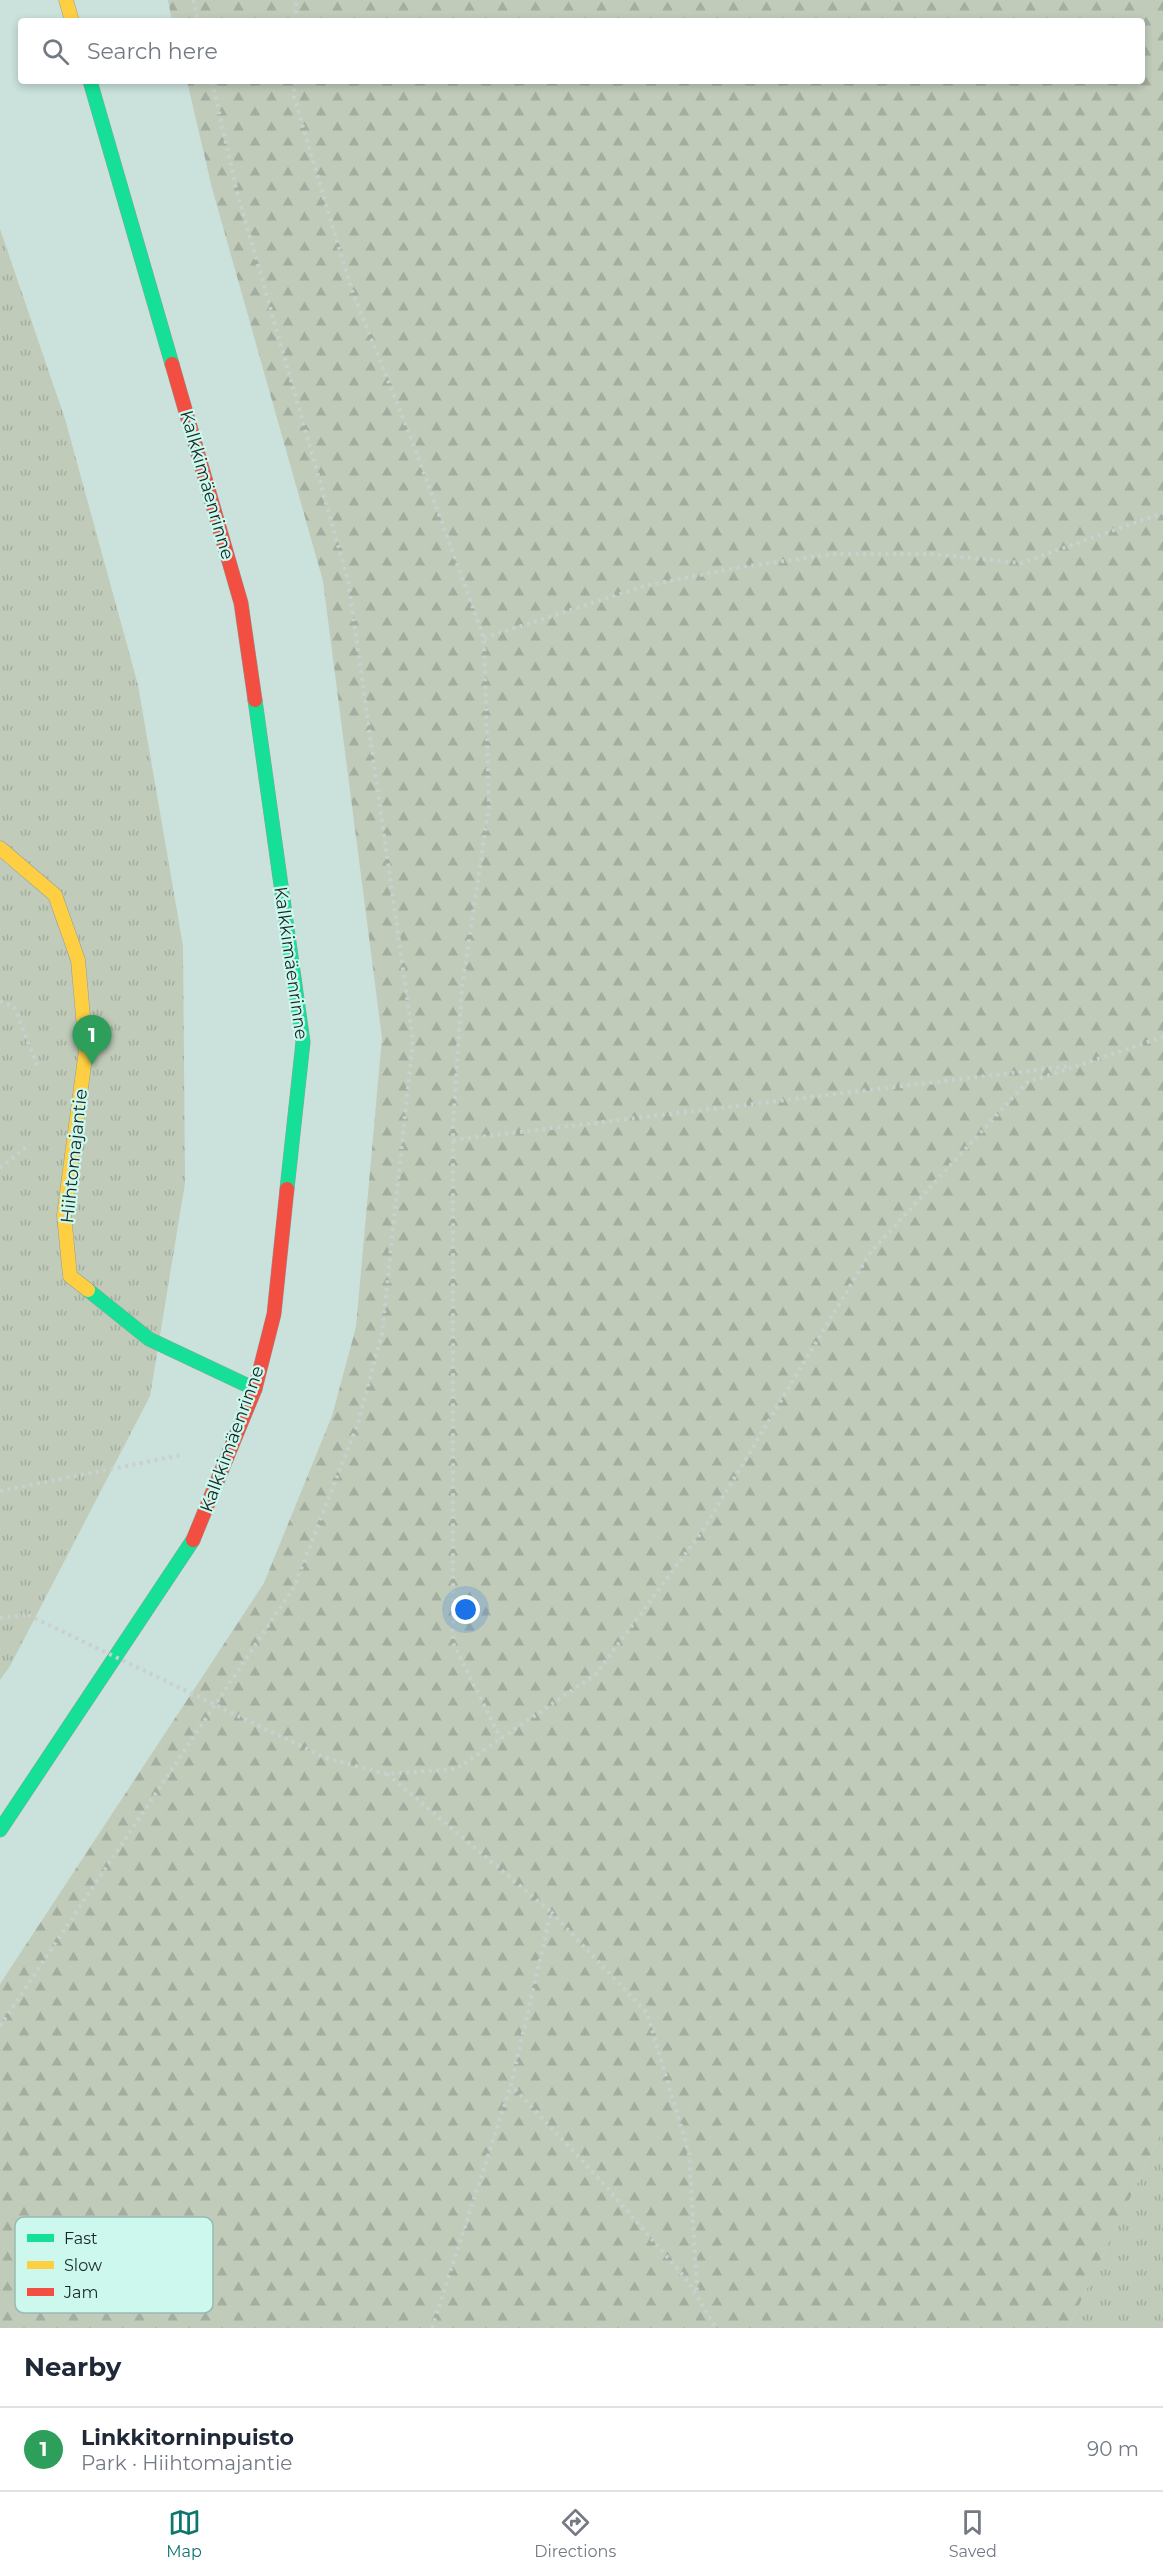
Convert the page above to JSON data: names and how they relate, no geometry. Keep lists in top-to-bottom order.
{
  "streets": {
    "street": ["Kalkkimäenrinne", "Hiihtomajantie"]
  },
  "crossings": [
    ["Kalkkimäenrinne", "Hiihtomajantie"]
  ],
  "legend": ["Fast", "Slow", "Jam"],
  "page": {
    "search": "Search here",
    "pins": "1",
    "heading": "Nearby",
    "list": [
      {
        "mark": "1",
        "name": "Linkkitorninpuisto",
        "note": "Park · Hiihtomajantie",
        "value": "90 m"
      }
    ],
    "nav": ["Map", "Directions", "Saved"]
  }
}
